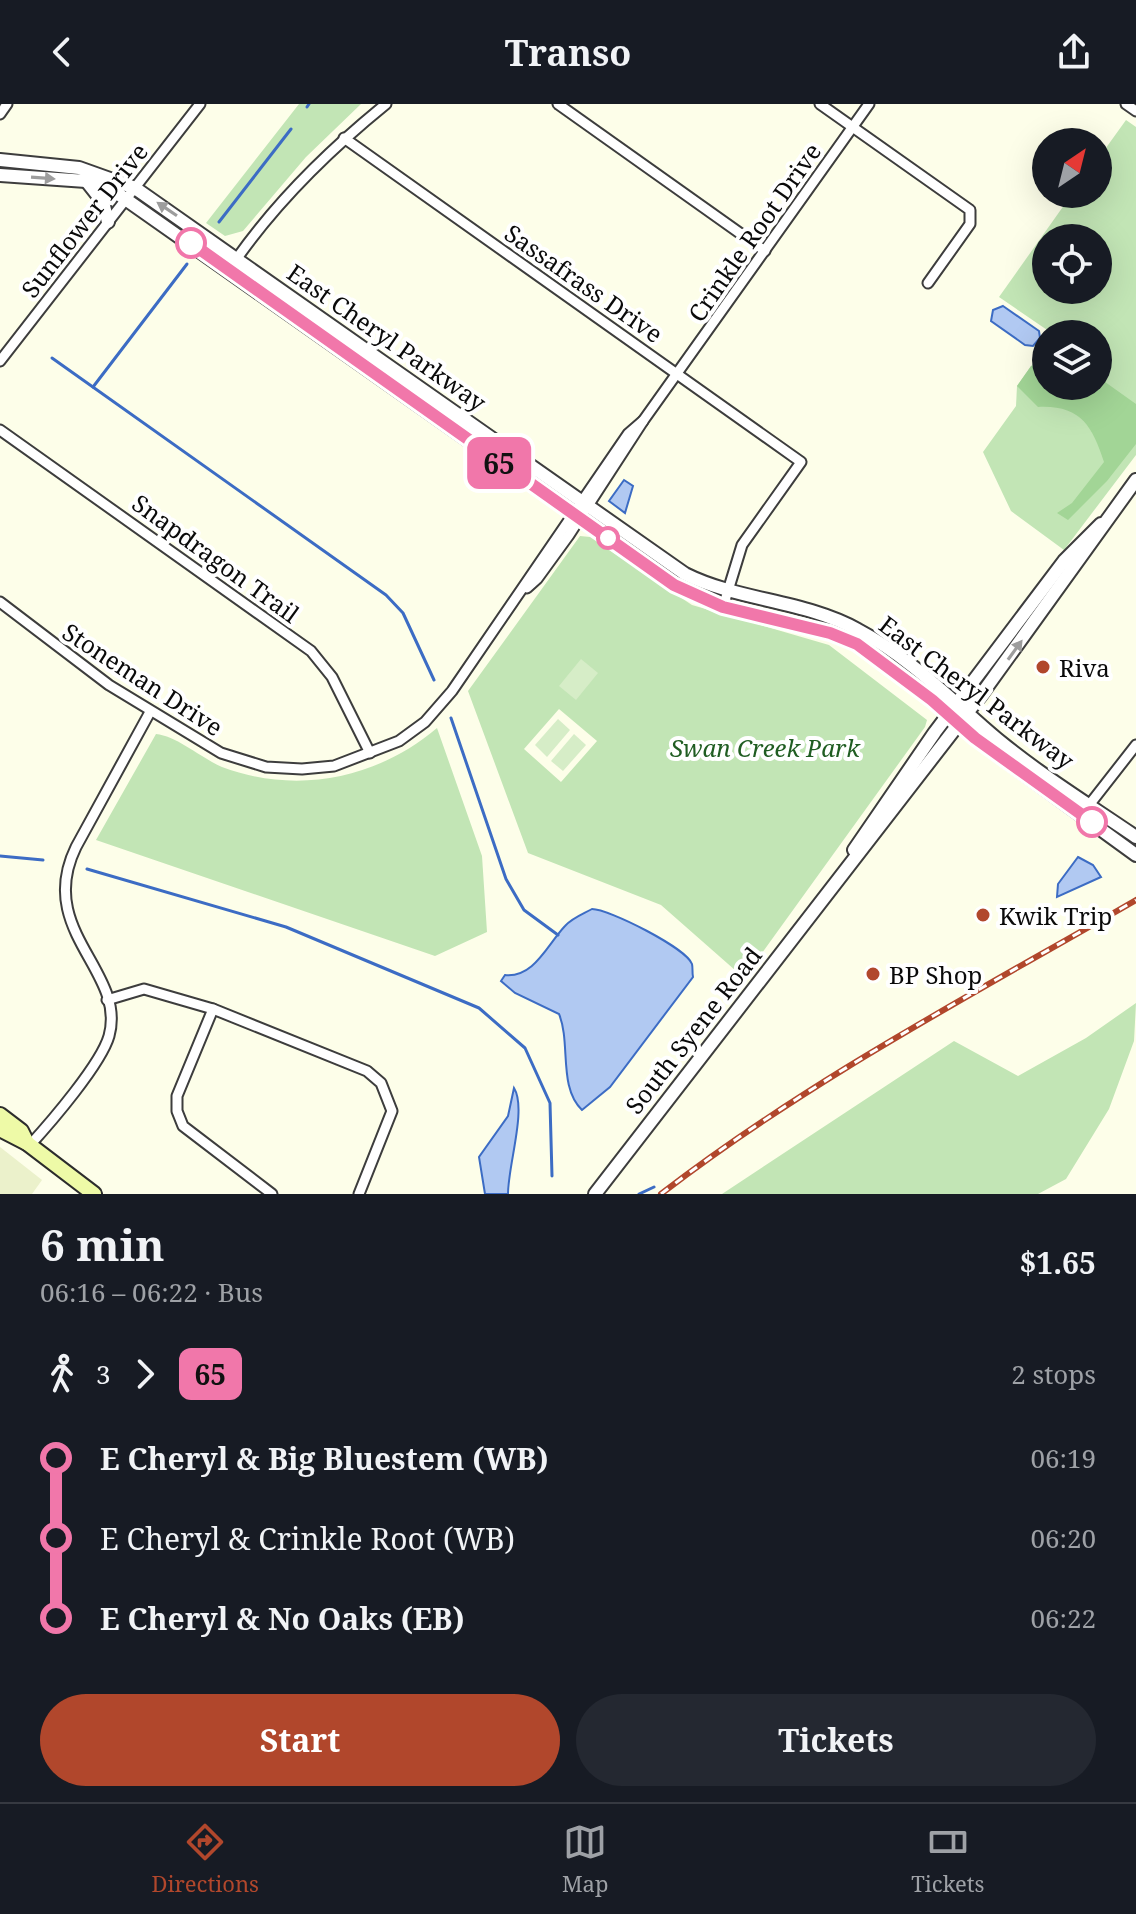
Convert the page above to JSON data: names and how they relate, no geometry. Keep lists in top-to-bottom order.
{
  "streets": {
    "street": [
      "Sunflower Drive",
      "Crinkle Root Drive",
      "Sassafrass Drive",
      "East Cheryl Parkway",
      "Snapdragon Trail",
      "Stoneman Drive",
      "South Syene Road"
    ]
  },
  "crossings": [
    ["Sunflower Drive", "East Cheryl Parkway"],
    ["Crinkle Root Drive", "Sassafrass Drive"],
    ["Crinkle Root Drive", "East Cheryl Parkway"],
    ["Crinkle Root Drive", "Snapdragon Trail"],
    ["Crinkle Root Drive", "Stoneman Drive"],
    ["Sassafrass Drive", "East Cheryl Parkway"],
    ["East Cheryl Parkway", "South Syene Road"],
    ["Snapdragon Trail", "Stoneman Drive"]
  ],
  "parks": ["Swan Creek Park"],
  "places": ["Riva", "Kwik Trip", "BP Shop"],
  "lines": ["bus line 65"],
  "north": "top right",
  "page": {
    "header": "Transo",
    "on_map": "65",
    "heading": ["6 min", "06:16 – 06:22 · Bus", "$1.65"],
    "legs": ["3", "65", "2 stops"],
    "list": [
      {
        "name": "E Cheryl & Big Bluestem (WB)",
        "value": "06:19"
      },
      {
        "name": "E Cheryl & Crinkle Root (WB)",
        "value": "06:20"
      },
      {
        "name": "E Cheryl & No Oaks (EB)",
        "value": "06:22"
      }
    ],
    "buttons": ["Start", "Tickets"],
    "tabs": ["Directions", "Map", "Tickets"]
  }
}
